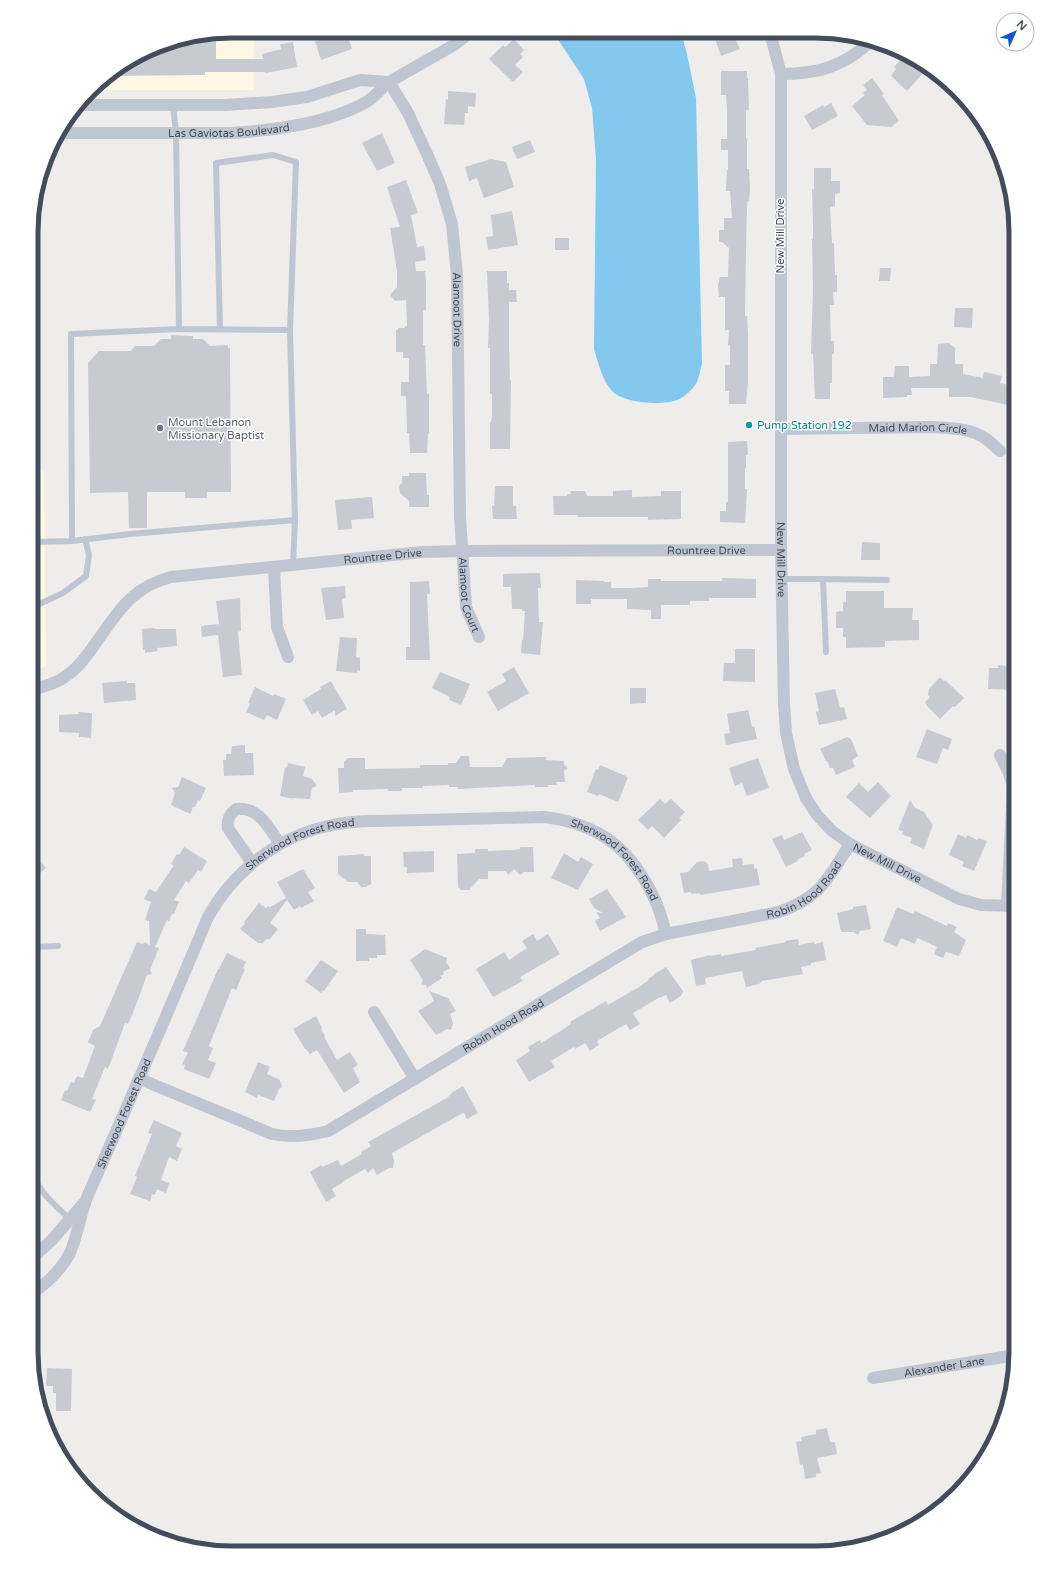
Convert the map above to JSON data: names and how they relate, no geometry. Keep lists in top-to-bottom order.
{
  "streets": {
    "street": [
      "Las Gaviotas Boulevard",
      "New Mill Drive",
      "Alamoot Drive",
      "Maid Marion Circle",
      "Rountree Drive",
      "Alamoot Court",
      "Sherwood Forest Road",
      "Robin Hood Road",
      "Alexander Lane"
    ]
  },
  "crossings": [
    ["Las Gaviotas Boulevard", "Alamoot Drive"],
    ["New Mill Drive", "Maid Marion Circle"],
    ["New Mill Drive", "Rountree Drive"],
    ["New Mill Drive", "Robin Hood Road"],
    ["Alamoot Drive", "Rountree Drive"],
    ["Alamoot Drive", "Alamoot Court"],
    ["Rountree Drive", "Alamoot Court"],
    ["Sherwood Forest Road", "Robin Hood Road"]
  ],
  "places": ["Pump Station 192", "Mount Lebanon Missionary Baptist"],
  "north": "top right"
}
